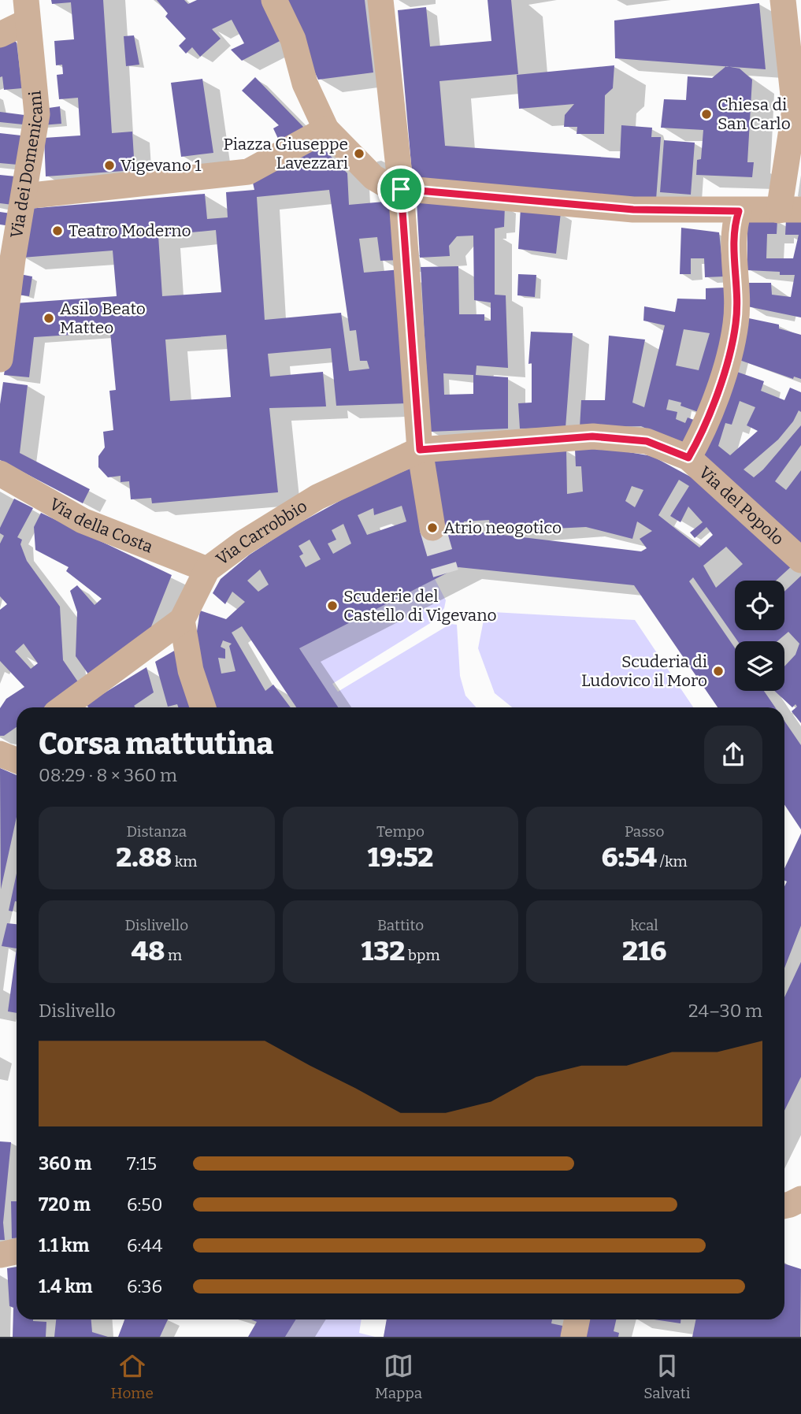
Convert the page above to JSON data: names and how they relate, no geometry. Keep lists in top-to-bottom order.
{
  "streets": {
    "street": [
      "Via dei Domenicani",
      "Via del Popolo",
      "Via della Costa",
      "Via Carrobbio"
    ]
  },
  "crossings": [
    ["Via del Popolo", "Via Carrobbio"],
    ["Via della Costa", "Via Carrobbio"]
  ],
  "places": [
    "Chiesa di San Carlo",
    "Piazza Giuseppe Lavezzari",
    "Vigevano 1",
    "Teatro Moderno",
    "Asilo Beato Matteo",
    "Atrio neogotico",
    "Scuderie del Castello di Vigevano",
    "Scuderia di Ludovico il Moro"
  ],
  "page": {
    "heading": ["Corsa mattutina", "08:29 · 8 × 360 m"],
    "stats": [
      ["Distanza", "2.88 km"],
      ["Tempo", "19:52"],
      ["Passo", "6:54 /km"],
      ["Dislivello", "48 m"],
      ["Battito", "132 bpm"],
      ["kcal", "216"]
    ],
    "chart": ["Dislivello", "24–30 m"],
    "list": [
      {
        "name": "360 m",
        "note": "7:15"
      },
      {
        "name": "720 m",
        "note": "6:50"
      },
      {
        "name": "1.1 km",
        "note": "6:44"
      },
      {
        "name": "1.4 km",
        "note": "6:36"
      }
    ],
    "tabs": ["Home", "Mappa", "Salvati"]
  }
}
